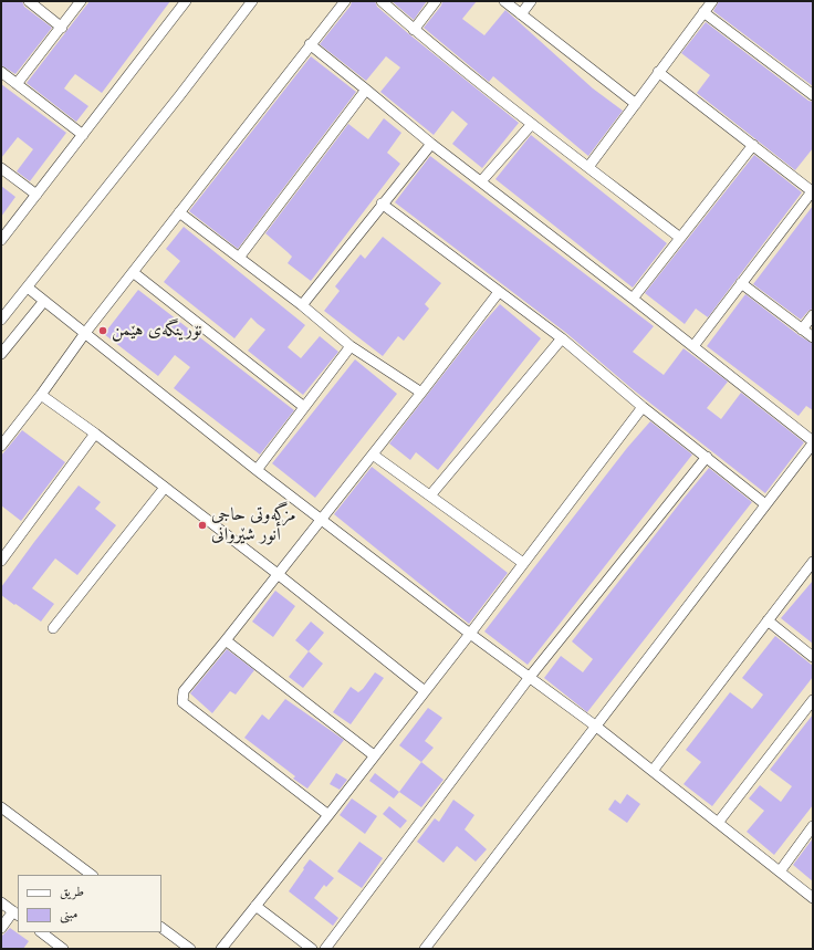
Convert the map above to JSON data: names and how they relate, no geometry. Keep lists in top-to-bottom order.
{
  "places": ["نۆرینگه‌ی هێمن", "مزگەوتی حاجی أنور شێروانی"],
  "legend": ["طريق", "مبنى"]
}
